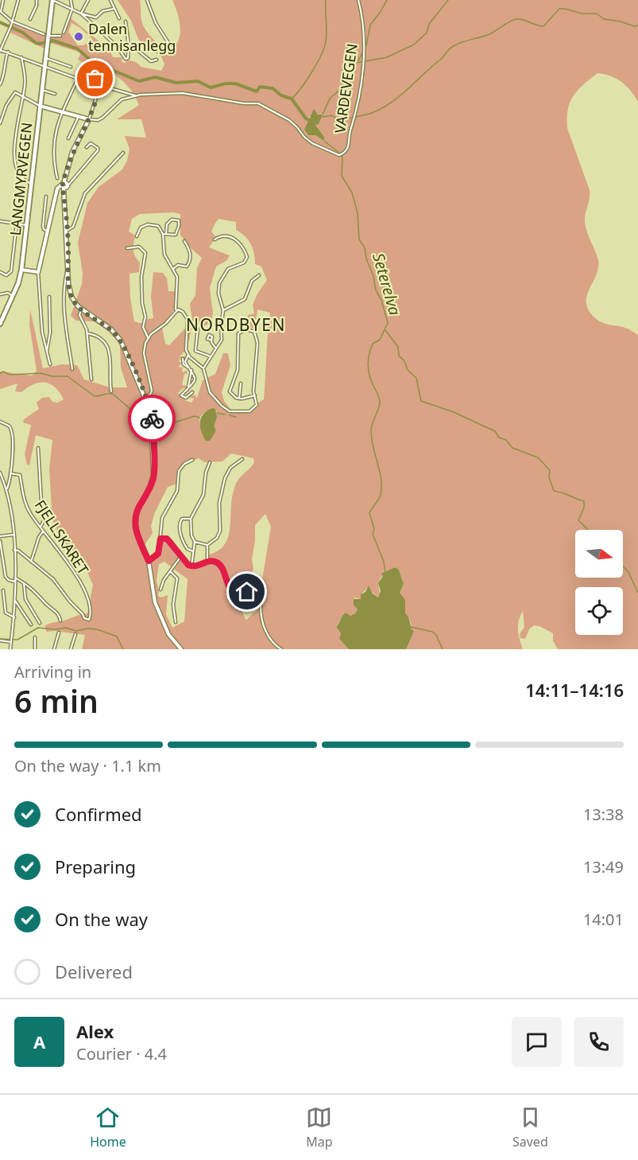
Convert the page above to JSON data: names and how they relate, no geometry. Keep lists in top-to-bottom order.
{
  "streets": {
    "main road": ["LANGMYRVEGEN"],
    "street": ["VARDEVEGEN", "FJELLSKARET"]
  },
  "districts": ["NORDBYEN"],
  "water": ["Seterelva"],
  "places": ["Dalen tennisanlegg"],
  "north": "right",
  "page": {
    "heading": ["6 min", "Arriving in", "14:11–14:16"],
    "panel": ["Alex", "Courier · 4.4"],
    "bar": "On the way · 1.1 km",
    "list": [
      ["Confirmed", "13:38"],
      ["Preparing", "13:49"],
      ["On the way", "14:01"],
      "Delivered"
    ],
    "round": "A",
    "tabs": ["Home", "Map", "Saved"]
  }
}
